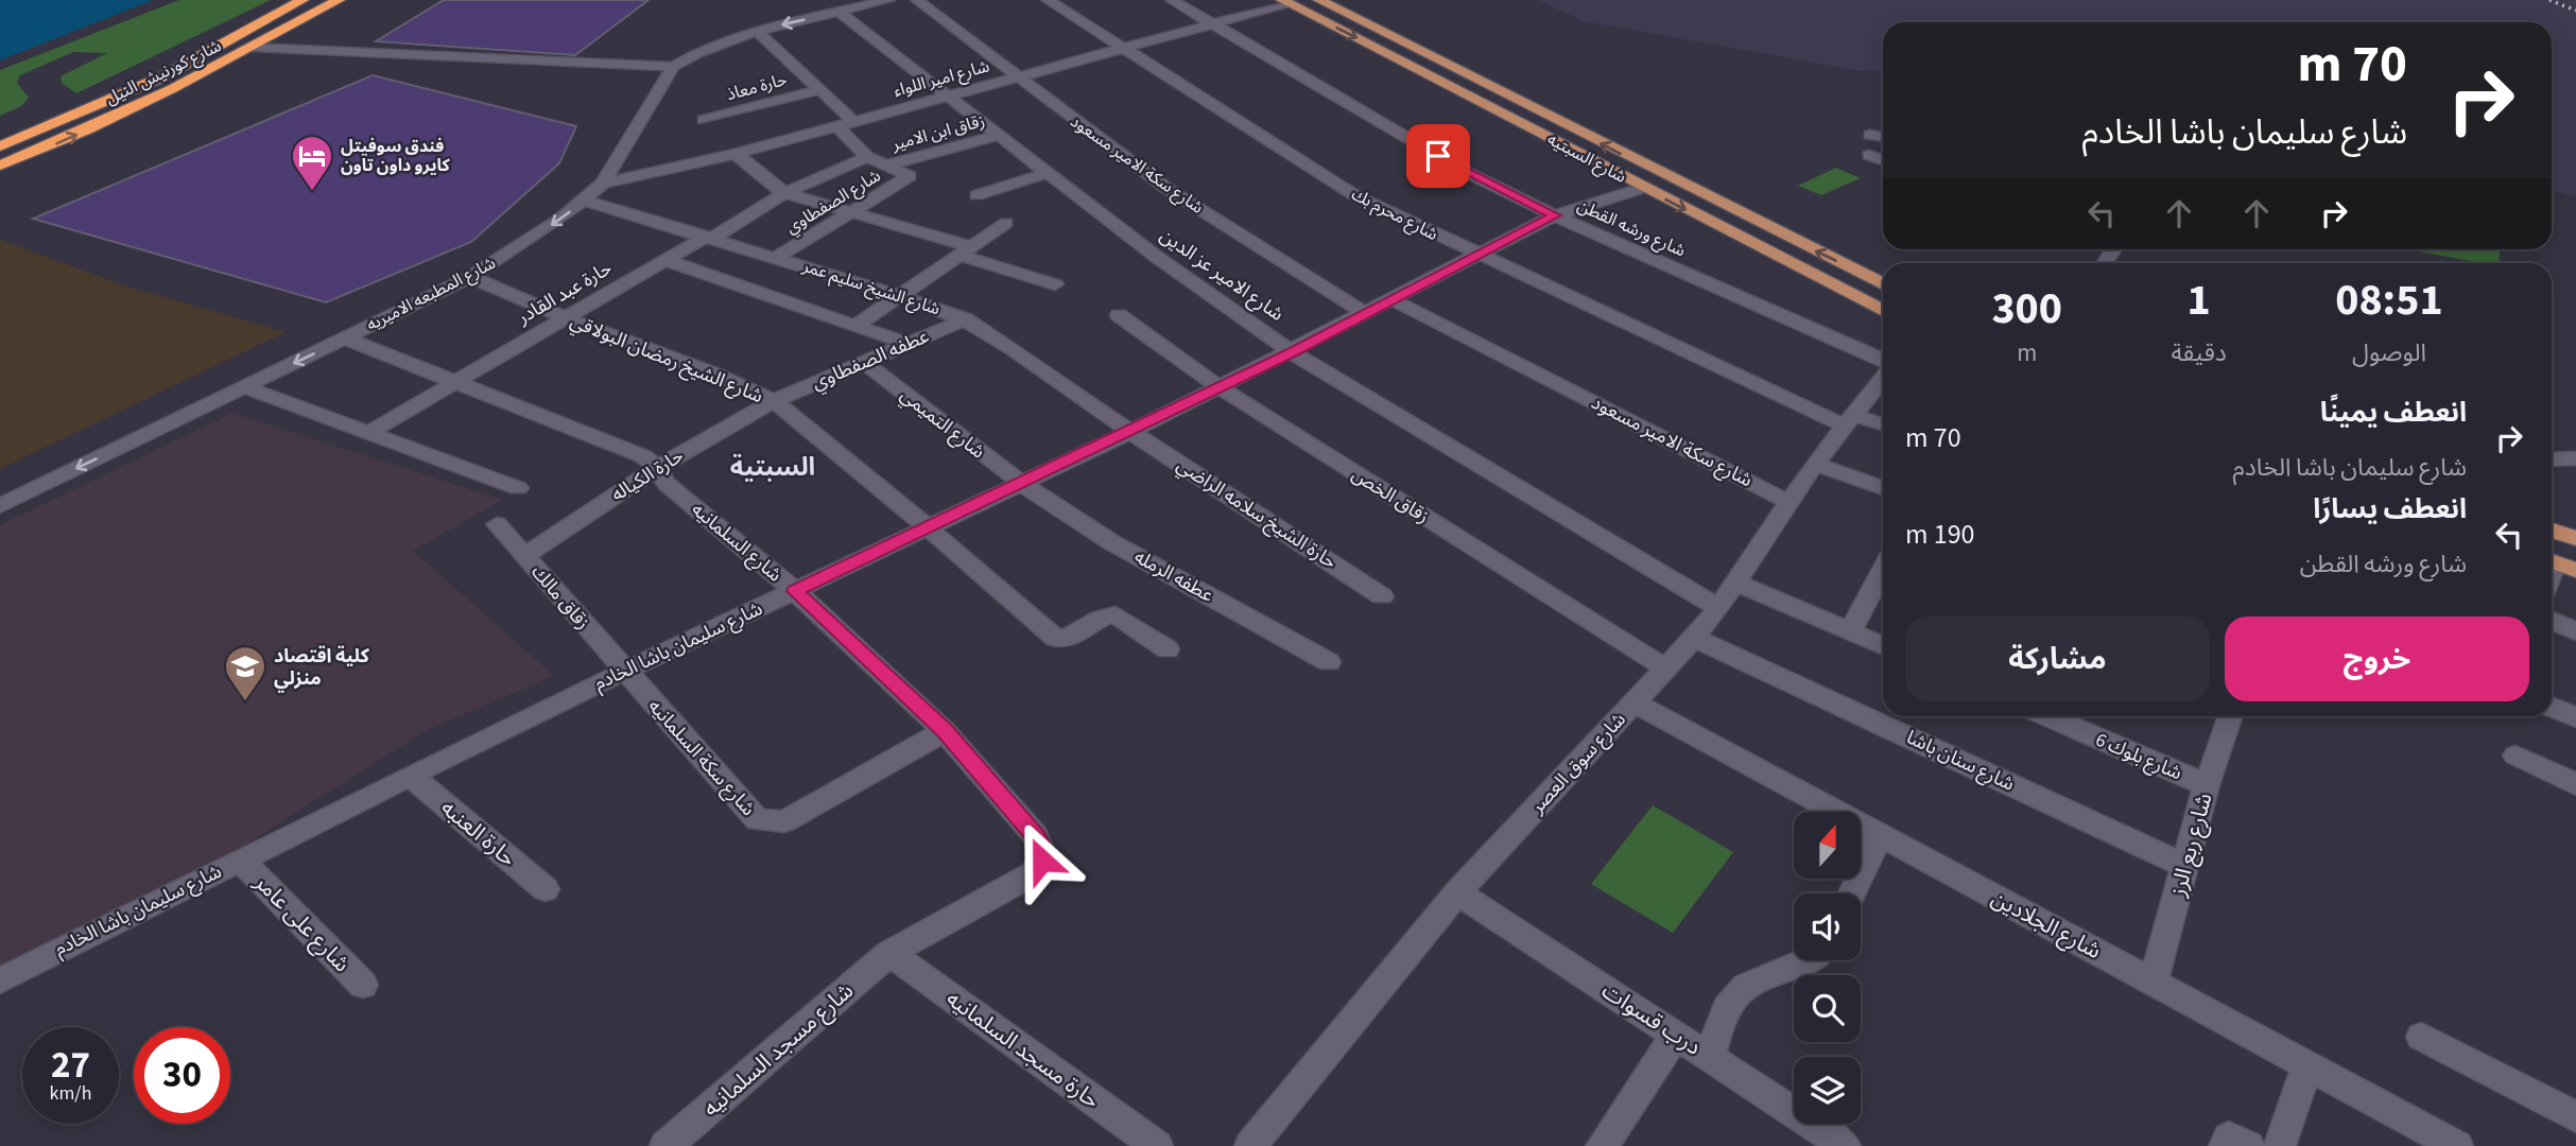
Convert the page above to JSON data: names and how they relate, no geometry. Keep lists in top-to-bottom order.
{
  "streets": {
    "highway": ["شارع كورنيش النيل"],
    "main road": ["شارع السبتيه"],
    "street": [
      "شارع امير اللواء",
      "حارة معاذ",
      "زقاق ابن الامير",
      "شارع سكة الامير مسعود",
      "شارع الصفطاوي",
      "شارع محرم بك",
      "شارع ورشه القطن",
      "شارع الامير عز الدين",
      "شارع الشيخ سليم عمر",
      "حارة عبد القادر",
      "شارع المطبعه الاميريه",
      "شارع الشيخ رمضان البولاقي",
      "عطفه الصفطاوي",
      "شارع التميمي",
      "حارة الكياله",
      "زقاق الخص",
      "حارة الشيخ سلامه الراضي",
      "شارع السلمانيه",
      "عطفه الرمله",
      "زقاق مالك",
      "شارع سليمان باشا الخادم",
      "شارع بلوك 6",
      "شارع سكة السلمانيه",
      "شارع سنان باشا",
      "شارع سوق العصر",
      "حارة العنبه",
      "شارع ربع الرز",
      "شارع على عامر",
      "شارع الجلادين",
      "درب قسوات",
      "شارع مسجد السلمانيه",
      "حارة مسجد السلمانيه"
    ]
  },
  "crossings": [
    ["شارع امير اللواء", "شارع السبتيه"],
    ["شارع امير اللواء", "شارع سكة الامير مسعود"],
    ["شارع امير اللواء", "شارع الصفطاوي"],
    ["شارع امير اللواء", "شارع محرم بك"],
    ["شارع امير اللواء", "شارع ورشه القطن"],
    ["شارع امير اللواء", "شارع الامير عز الدين"],
    ["شارع امير اللواء", "شارع المطبعه الاميريه"],
    ["زقاق ابن الامير", "شارع الصفطاوي"],
    ["زقاق ابن الامير", "شارع الامير عز الدين"],
    ["شارع السبتيه", "شارع سليمان باشا الخادم"],
    ["شارع سكة الامير مسعود", "شارع سليمان باشا الخادم"],
    ["شارع سكة الامير مسعود", "شارع سوق العصر"],
    ["شارع الصفطاوي", "شارع الشيخ سليم عمر"],
    ["شارع الصفطاوي", "حارة عبد القادر"],
    ["شارع محرم بك", "شارع سليمان باشا الخادم"],
    ["شارع محرم بك", "شارع سوق العصر"],
    ["شارع ورشه القطن", "شارع سليمان باشا الخادم"],
    ["شارع الامير عز الدين", "شارع سليمان باشا الخادم"],
    ["شارع الامير عز الدين", "شارع سوق العصر"],
    ["شارع الشيخ سليم عمر", "حارة عبد القادر"],
    ["شارع الشيخ سليم عمر", "شارع المطبعه الاميريه"],
    ["شارع الشيخ سليم عمر", "عطفه الصفطاوي"],
    ["شارع الشيخ سليم عمر", "حارة الشيخ سلامه الراضي"],
    ["شارع الشيخ سليم عمر", "شارع سليمان باشا الخادم"],
    ["حارة عبد القادر", "شارع الشيخ رمضان البولاقي"],
    ["حارة عبد القادر", "شارع السلمانيه"],
    ["شارع المطبعه الاميريه", "شارع الشيخ رمضان البولاقي"],
    ["شارع المطبعه الاميريه", "شارع السلمانيه"],
    ["شارع الشيخ رمضان البولاقي", "عطفه الصفطاوي"],
    ["شارع الشيخ رمضان البولاقي", "حارة الكياله"],
    ["شارع الشيخ رمضان البولاقي", "شارع سليمان باشا الخادم"],
    ["عطفه الصفطاوي", "شارع التميمي"],
    ["عطفه الصفطاوي", "حارة الكياله"],
    ["شارع التميمي", "عطفه الرمله"],
    ["شارع التميمي", "شارع سليمان باشا الخادم"],
    ["حارة الكياله", "شارع السلمانيه"],
    ["حارة الكياله", "زقاق مالك"],
    ["زقاق الخص", "شارع سليمان باشا الخادم"],
    ["زقاق الخص", "شارع سوق العصر"],
    ["حارة الشيخ سلامه الراضي", "شارع سليمان باشا الخادم"],
    ["شارع السلمانيه", "شارع سليمان باشا الخادم"],
    ["شارع السلمانيه", "شارع سكة السلمانيه"],
    ["شارع السلمانيه", "شارع مسجد السلمانيه"],
    ["شارع السلمانيه", "حارة مسجد السلمانيه"],
    ["عطفه الرمله", "شارع سليمان باشا الخادم"],
    ["زقاق مالك", "شارع سليمان باشا الخادم"],
    ["زقاق مالك", "شارع سكة السلمانيه"],
    ["شارع سليمان باشا الخادم", "شارع سكة السلمانيه"],
    ["شارع سليمان باشا الخادم", "حارة العنبه"],
    ["شارع سليمان باشا الخادم", "شارع على عامر"],
    ["شارع بلوك 6", "شارع ربع الرز"],
    ["شارع سنان باشا", "شارع سوق العصر"],
    ["شارع سنان باشا", "شارع ربع الرز"],
    ["شارع سوق العصر", "شارع الجلادين"],
    ["شارع سوق العصر", "درب قسوات"],
    ["شارع ربع الرز", "شارع الجلادين"],
    ["شارع مسجد السلمانيه", "حارة مسجد السلمانيه"]
  ],
  "one_way": ["شارع المطبعه الاميريه"],
  "districts": ["السبتية"],
  "places": {
    "hotel": ["فندق سوفيتل كايرو داون تاون"],
    "school or university": ["كلية اقتصاد منزلي"]
  },
  "north": "top",
  "page": {
    "turn": ["70 m", "شارع سليمان باشا الخادم"],
    "eta": [
      "08:51",
      "الوصول",
      "1",
      "دقيقة",
      "300",
      "m"
    ],
    "list": [
      {
        "name": "انعطف يمينًا",
        "note": "شارع سليمان باشا الخادم",
        "value": "70 m"
      },
      {
        "name": "انعطف يسارًا",
        "note": "شارع ورشه القطن",
        "value": "190 m"
      }
    ],
    "buttons": ["خروج", "مشاركة"],
    "speed": "27 km/h",
    "limit": "30"
  }
}
